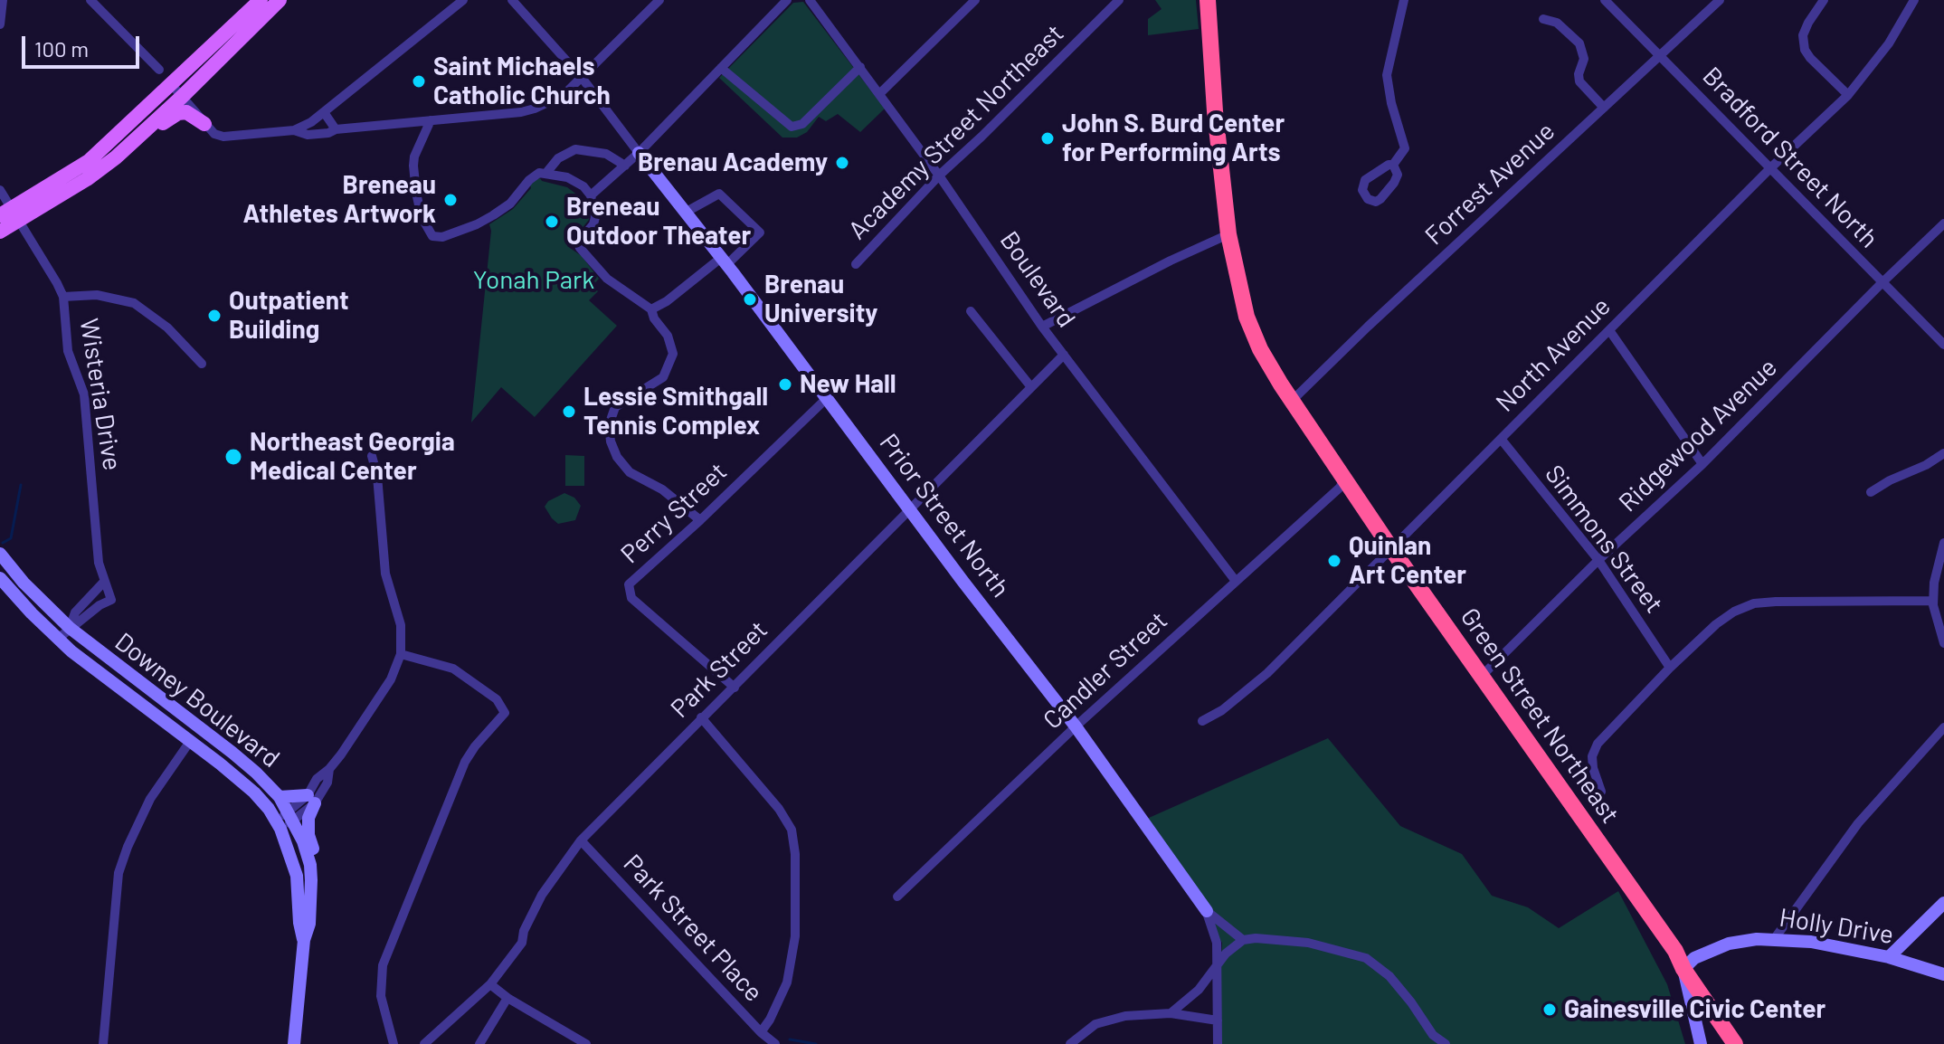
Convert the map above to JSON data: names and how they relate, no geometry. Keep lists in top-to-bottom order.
{
  "streets": {
    "highway": ["Green Street Northeast"],
    "main road": ["Prior Street North", "Downey Boulevard", "Holly Drive"],
    "street": [
      "Academy Street Northeast",
      "Bradford Street North",
      "Forrest Avenue",
      "Boulevard",
      "North Avenue",
      "Wisteria Drive",
      "Ridgewood Avenue",
      "Perry Street",
      "Simmons Street",
      "Park Street",
      "Candler Street",
      "Park Street Place"
    ]
  },
  "crossings": [
    ["Academy Street Northeast", "Boulevard"],
    ["Bradford Street North", "Forrest Avenue"],
    ["Bradford Street North", "North Avenue"],
    ["Bradford Street North", "Ridgewood Avenue"],
    ["Forrest Avenue", "Green Street Northeast"],
    ["Boulevard", "Park Street"],
    ["Boulevard", "Candler Street"],
    ["North Avenue", "Simmons Street"],
    ["North Avenue", "Green Street Northeast"],
    ["Wisteria Drive", "Downey Boulevard"],
    ["Ridgewood Avenue", "Simmons Street"],
    ["Ridgewood Avenue", "Green Street Northeast"],
    ["Perry Street", "Prior Street North"],
    ["Perry Street", "Park Street"],
    ["Prior Street North", "Park Street"],
    ["Prior Street North", "Candler Street"],
    ["Park Street", "Park Street Place"],
    ["Candler Street", "Green Street Northeast"],
    ["Green Street Northeast", "Holly Drive"]
  ],
  "parks": ["Yonah Park"],
  "places": [
    "Saint Michaels Catholic Church",
    "John S. Burd Center for Performing Arts",
    "Brenau Academy",
    "Breneau Athletes Artwork",
    "Breneau Outdoor Theater",
    "Brenau University",
    "Outpatient Building",
    "New Hall",
    "Lessie Smithgall Tennis Complex",
    "Northeast Georgia Medical Center",
    "Quinlan Art Center",
    "Gainesville Civic Center"
  ],
  "scale_bar": "100 m"
}
